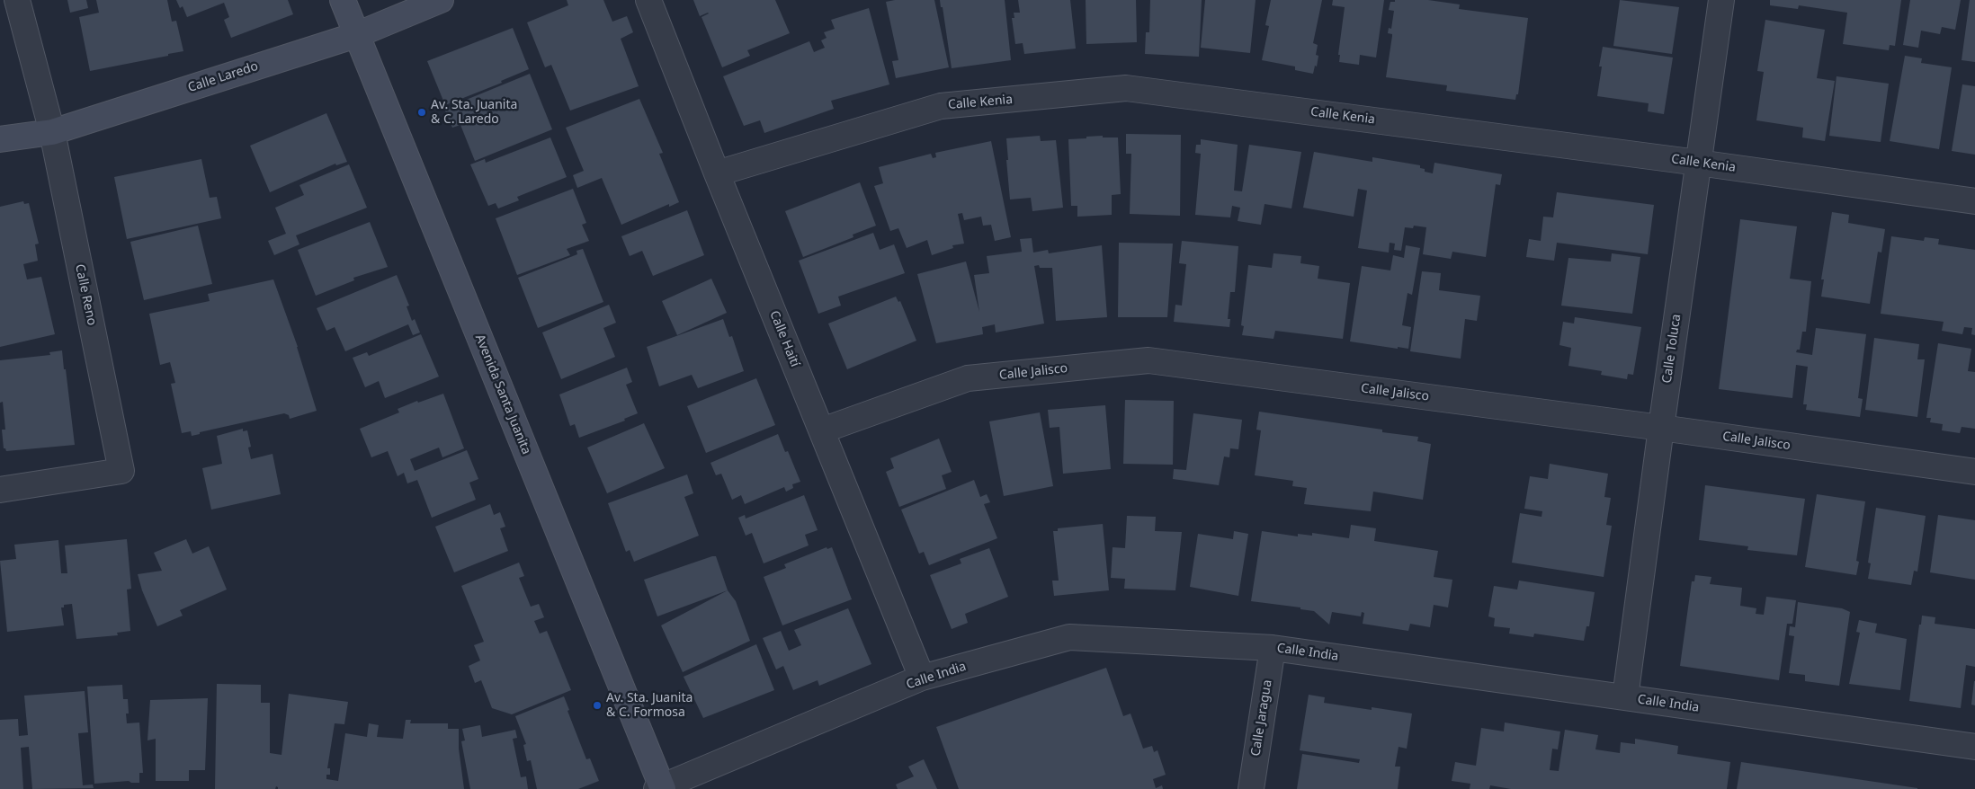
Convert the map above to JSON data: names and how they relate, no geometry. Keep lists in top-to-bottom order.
{
  "streets": {
    "street": [
      "Calle Laredo",
      "Calle Kenia",
      "Calle Reno",
      "Calle Haití",
      "Calle Toluca",
      "Calle Jalisco",
      "Avenida Santa Juanita",
      "Calle India",
      "Calle Jaragua"
    ]
  },
  "crossings": [
    ["Calle Laredo", "Calle Reno"],
    ["Calle Laredo", "Avenida Santa Juanita"],
    ["Calle Kenia", "Calle Haití"],
    ["Calle Kenia", "Calle Toluca"],
    ["Calle Haití", "Calle Jalisco"],
    ["Calle Haití", "Calle India"],
    ["Calle Toluca", "Calle Jalisco"],
    ["Calle Toluca", "Calle India"],
    ["Avenida Santa Juanita", "Calle India"],
    ["Calle India", "Calle Jaragua"]
  ],
  "places": ["Av. Sta. Juanita & C. Laredo", "Av. Sta. Juanita & C. Formosa"]
}
